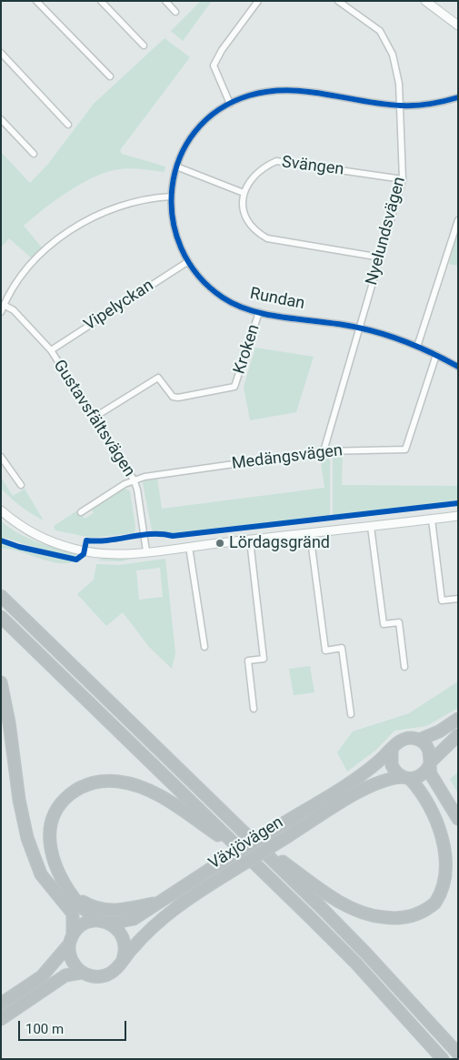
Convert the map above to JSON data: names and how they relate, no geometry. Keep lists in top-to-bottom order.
{
  "streets": {
    "highway": ["Växjövägen"],
    "street": [
      "Svängen",
      "Nyelundsvägen",
      "Rundan",
      "Vipelyckan",
      "Kroken",
      "Gustavsfältsvägen",
      "Medängsvägen"
    ]
  },
  "crossings": [
    ["Svängen", "Nyelundsvägen"],
    ["Nyelundsvägen", "Rundan"],
    ["Nyelundsvägen", "Medängsvägen"],
    ["Rundan", "Vipelyckan"],
    ["Rundan", "Kroken"],
    ["Rundan", "Medängsvägen"],
    ["Vipelyckan", "Gustavsfältsvägen"],
    ["Kroken", "Gustavsfältsvägen"],
    ["Gustavsfältsvägen", "Medängsvägen"]
  ],
  "places": ["Lördagsgränd"],
  "scale_bar": "100 m"
}
